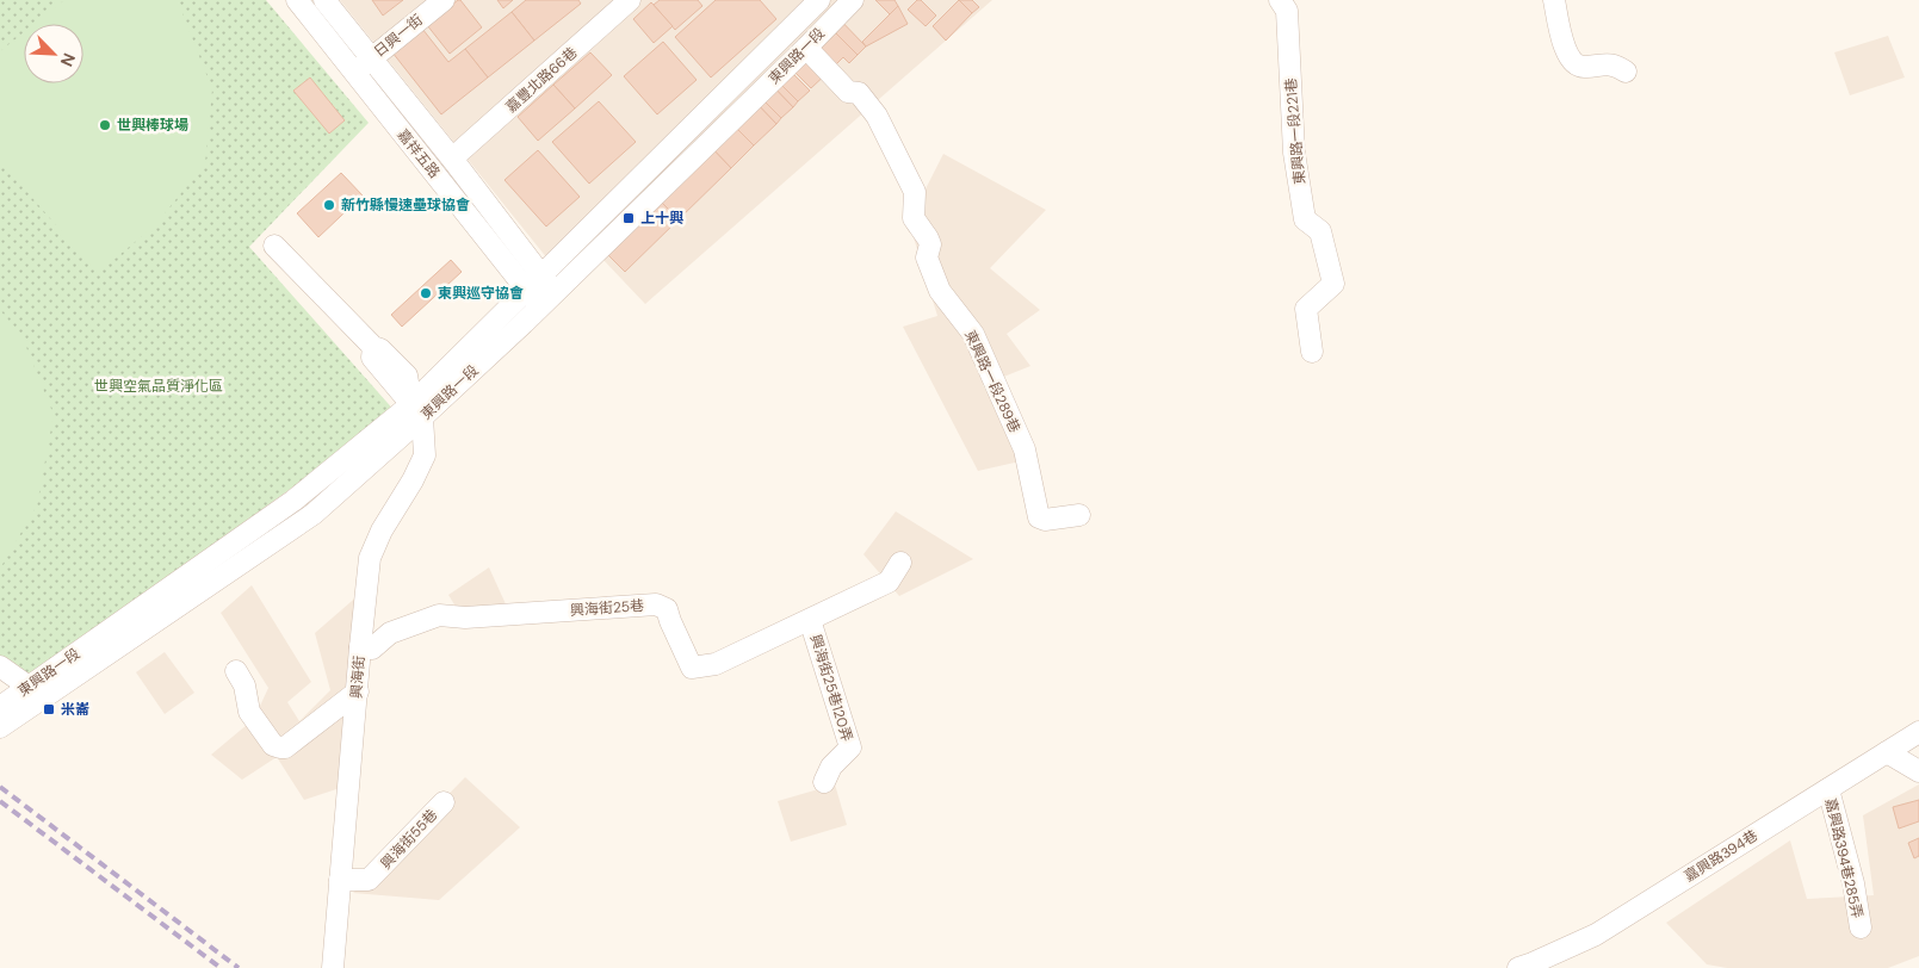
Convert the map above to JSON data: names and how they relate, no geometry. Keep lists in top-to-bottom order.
{
  "streets": {
    "street": [
      "日興一街",
      "東興路一段",
      "嘉豐北路66巷",
      "東興路一段221巷",
      "嘉祥五路",
      "東興路一段289巷",
      "興海街25巷",
      "興海街",
      "興海街25巷120弄",
      "興海街55巷",
      "嘉興路394巷",
      "嘉興路394巷285弄"
    ]
  },
  "crossings": [
    ["日興一街", "嘉祥五路"],
    ["東興路一段", "嘉祥五路"],
    ["東興路一段", "東興路一段289巷"],
    ["東興路一段", "興海街"],
    ["嘉豐北路66巷", "嘉祥五路"],
    ["興海街25巷", "興海街"],
    ["興海街25巷", "興海街25巷120弄"],
    ["興海街", "興海街55巷"],
    ["嘉興路394巷", "嘉興路394巷285弄"]
  ],
  "parks": ["世興空氣品質淨化區"],
  "places": {
    "other": ["世興棒球場", "新竹縣慢速壘球協會", "東興巡守協會"],
    "transit": ["上十興", "米崙"]
  },
  "north": "bottom right"
}
